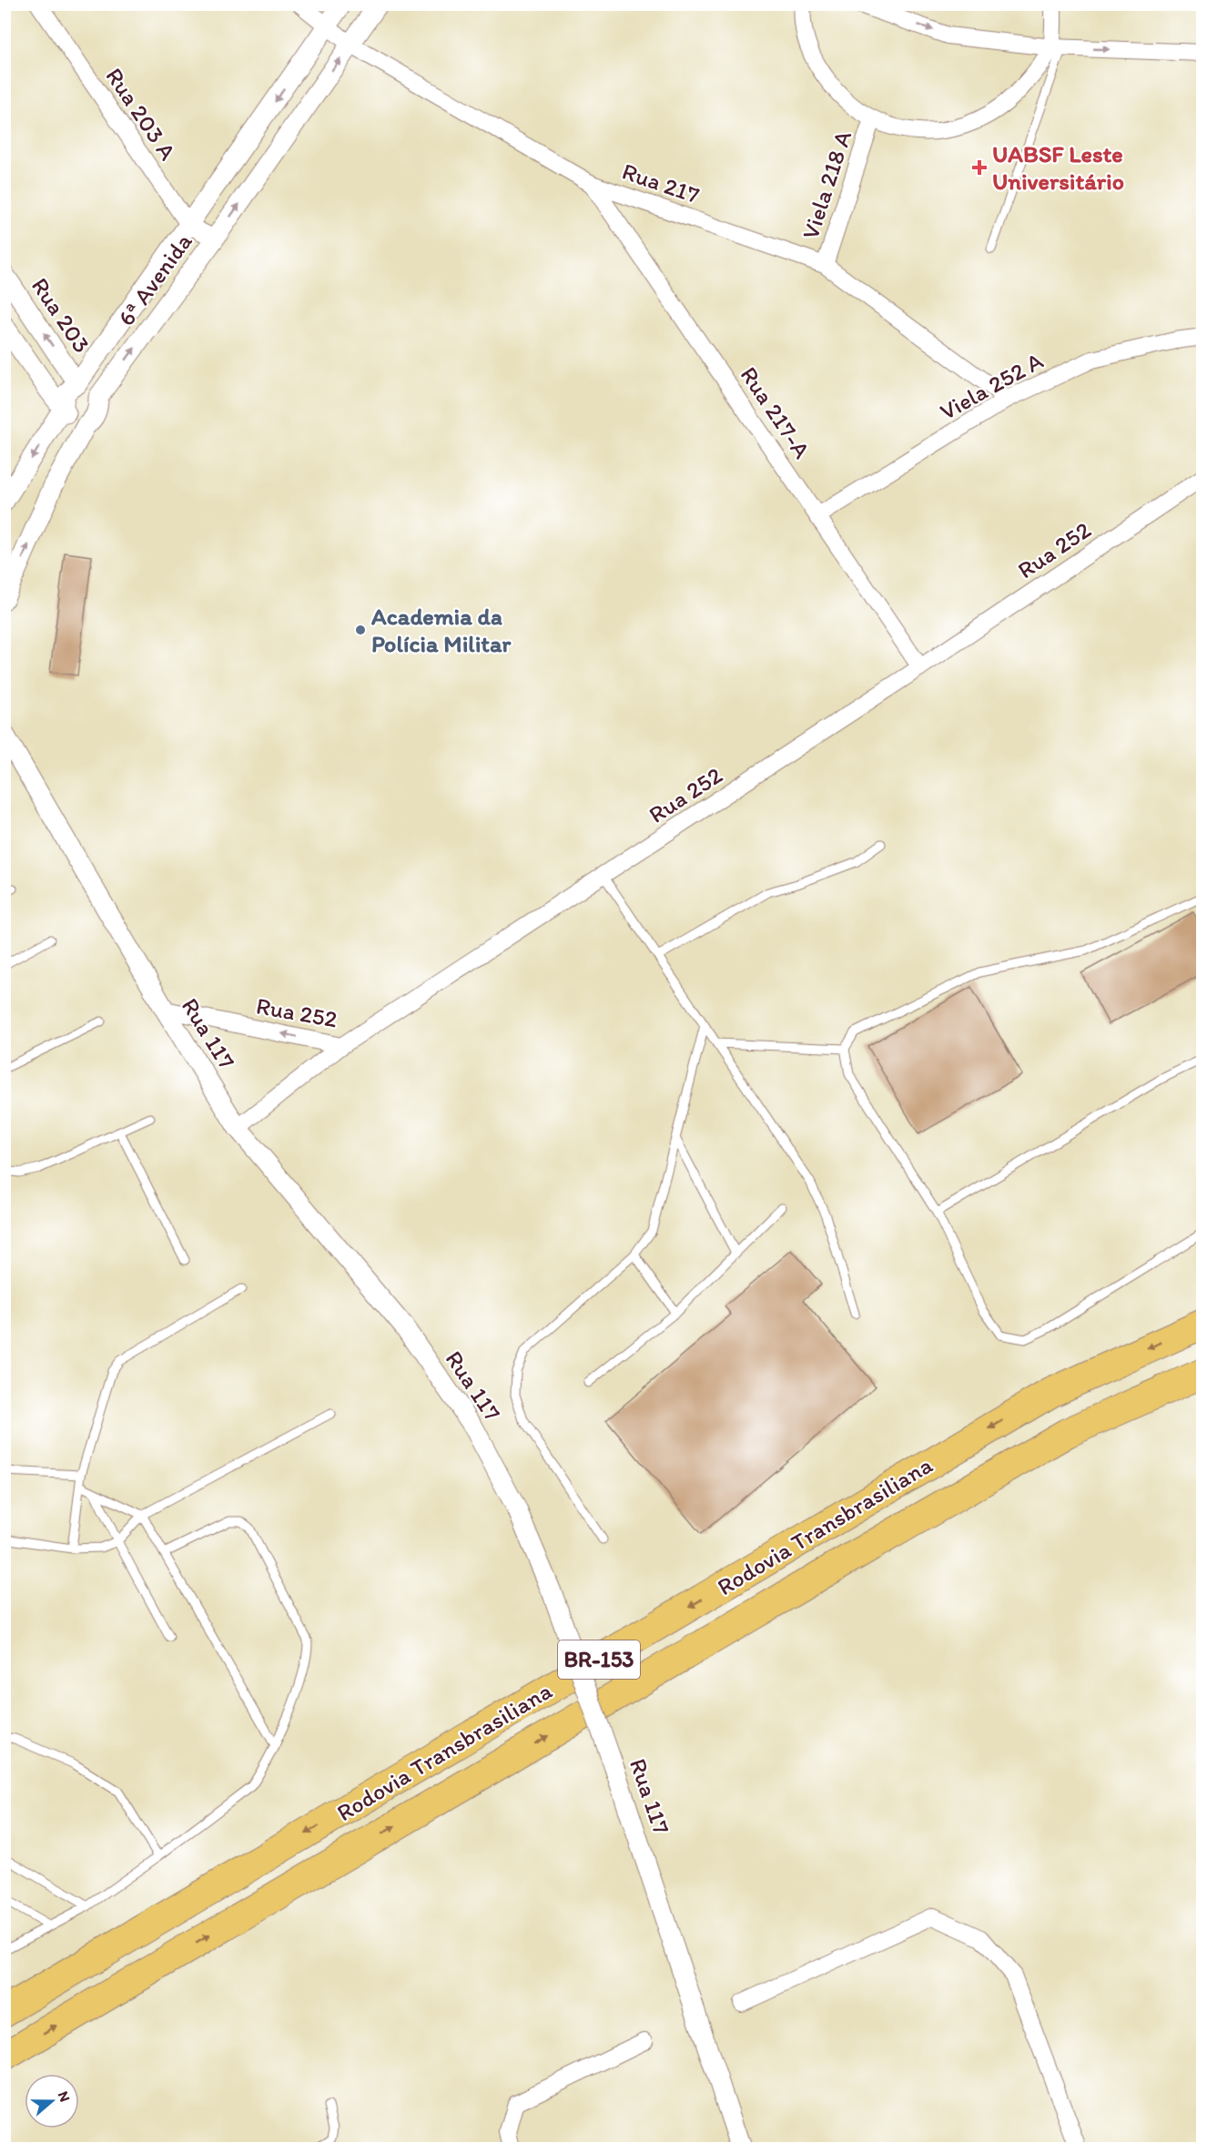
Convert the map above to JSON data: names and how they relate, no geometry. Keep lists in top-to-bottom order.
{
  "streets": {
    "highway": ["Rodovia Transbrasiliana", "BR-153"],
    "street": [
      "Rua 203 A",
      "Rua 217",
      "Viela 218 A",
      "6ª Avenida",
      "Rua 203",
      "Viela 252 A",
      "Rua 217-A",
      "Rua 252",
      "Rua 117"
    ]
  },
  "crossings": [
    ["Rua 203 A", "6ª Avenida"],
    ["Rua 217", "Viela 218 A"],
    ["Rua 217", "6ª Avenida"],
    ["Rua 217", "Viela 252 A"],
    ["Rua 217", "Rua 217-A"],
    ["6ª Avenida", "Rua 203"],
    ["Viela 252 A", "Rua 217-A"],
    ["Rua 217-A", "Rua 252"],
    ["Rua 252", "Rua 117"]
  ],
  "places": {
    "health": ["UABSF Leste Universitário"],
    "other": ["Academia da Polícia Militar"]
  },
  "north": "right"
}
